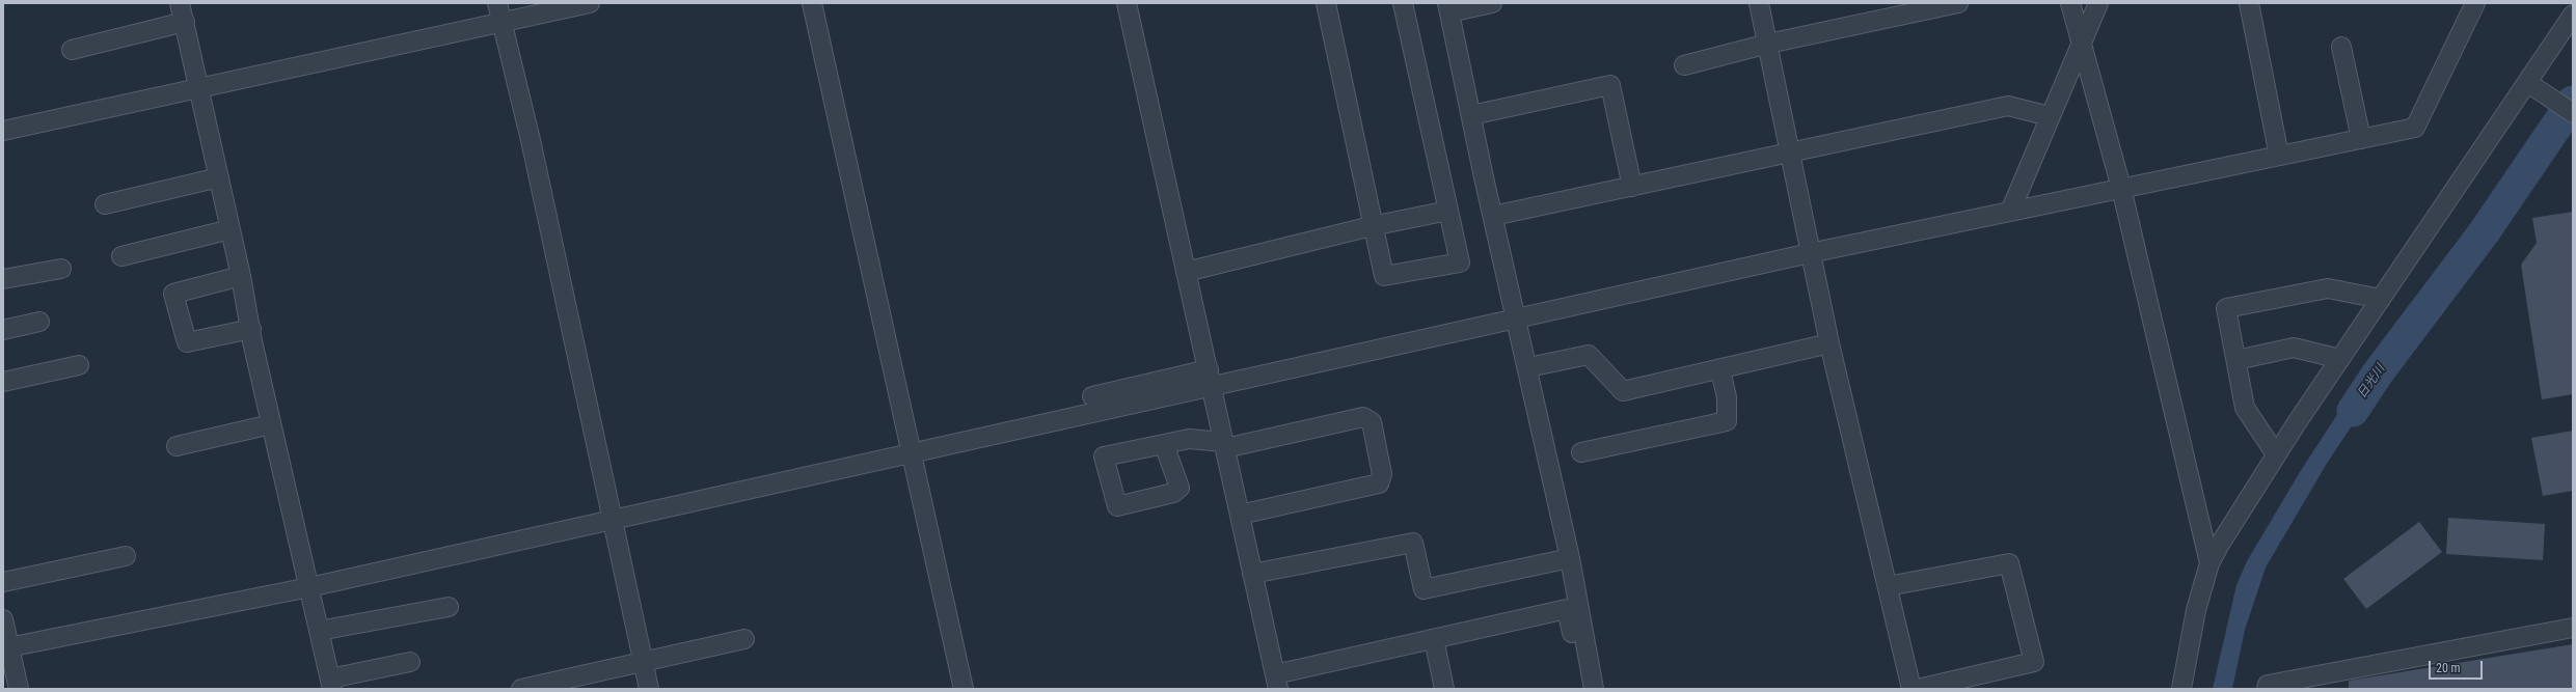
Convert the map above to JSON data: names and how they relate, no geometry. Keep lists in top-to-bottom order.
{
  "water": ["日光川"],
  "scale_bar": "20 m"
}
